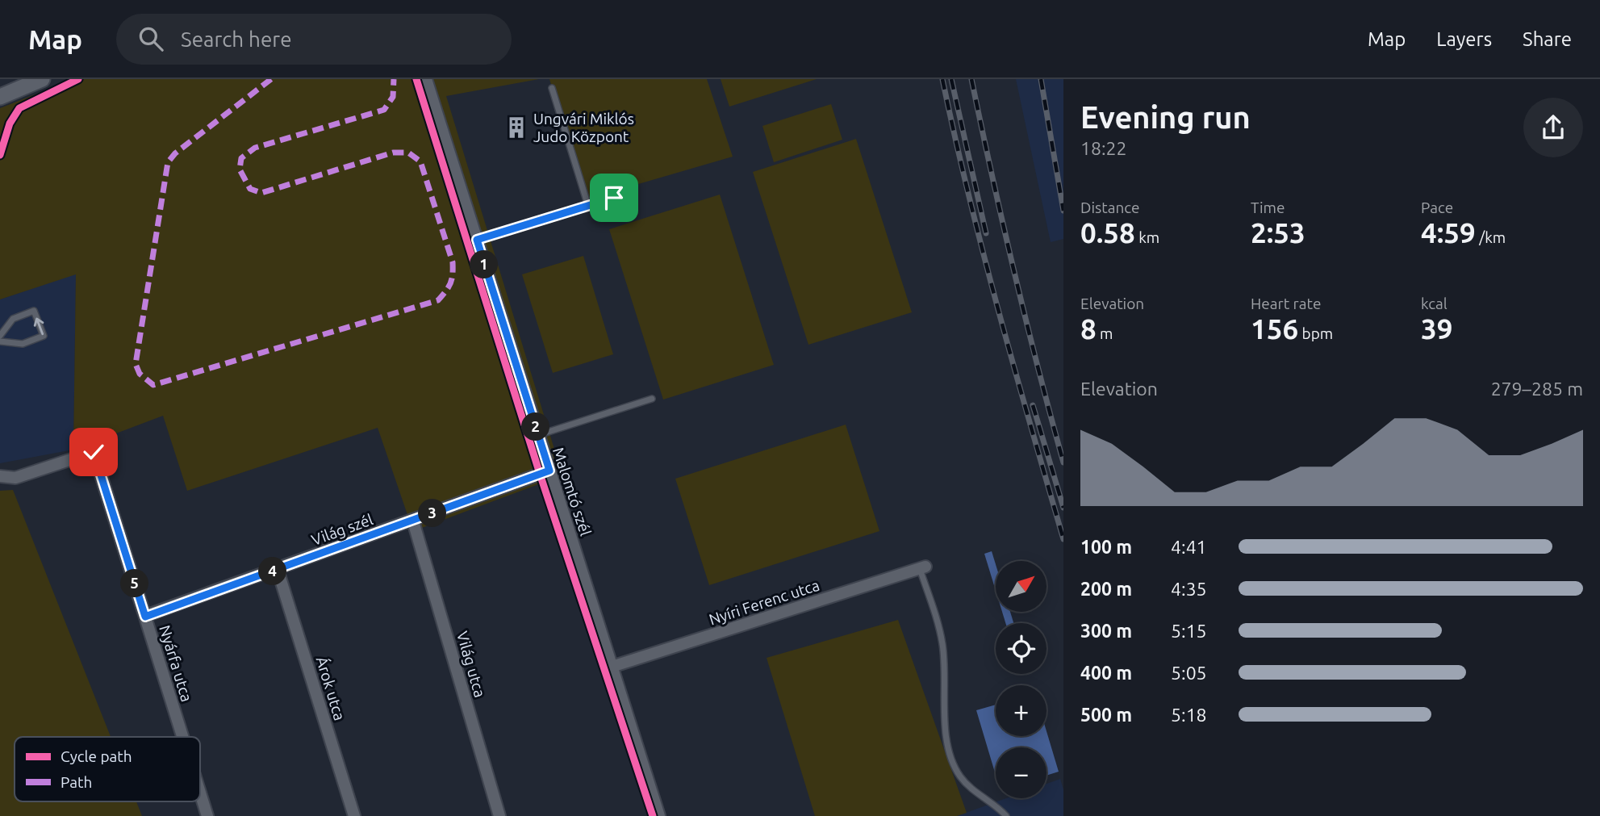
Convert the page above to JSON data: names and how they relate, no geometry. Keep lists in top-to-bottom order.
{
  "streets": {
    "street": [
      "Malomtó szél",
      "Világ szél",
      "Nyíri Ferenc utca",
      "Nyárfa utca",
      "Világ utca",
      "Árok utca"
    ]
  },
  "crossings": [
    ["Malomtó szél", "Világ szél"],
    ["Malomtó szél", "Nyíri Ferenc utca"],
    ["Világ szél", "Nyárfa utca"],
    ["Világ szél", "Világ utca"],
    ["Világ szél", "Árok utca"]
  ],
  "places": {
    "building": ["Ungvári Miklós Judo Központ"]
  },
  "legend": ["Cycle path", "Path"],
  "north": "top right",
  "page": {
    "header": "Map",
    "search": "Search here",
    "nav": ["Map", "Layers", "Share"],
    "heading": ["Evening run", "18:22"],
    "stats": [
      ["Distance", "0.58 km"],
      ["Time", "2:53"],
      ["Pace", "4:59 /km"],
      ["Elevation", "8 m"],
      ["Heart rate", "156 bpm"],
      ["kcal", "39"]
    ],
    "pins": [
      "1",
      "2",
      "3",
      "4",
      "5"
    ],
    "chart": ["Elevation", "279–285 m"],
    "list": [
      {
        "name": "100 m",
        "note": "4:41"
      },
      {
        "name": "200 m",
        "note": "4:35"
      },
      {
        "name": "300 m",
        "note": "5:15"
      },
      {
        "name": "400 m",
        "note": "5:05"
      },
      {
        "name": "500 m",
        "note": "5:18"
      }
    ],
    "map_buttons": ["+", "−"]
  }
}
